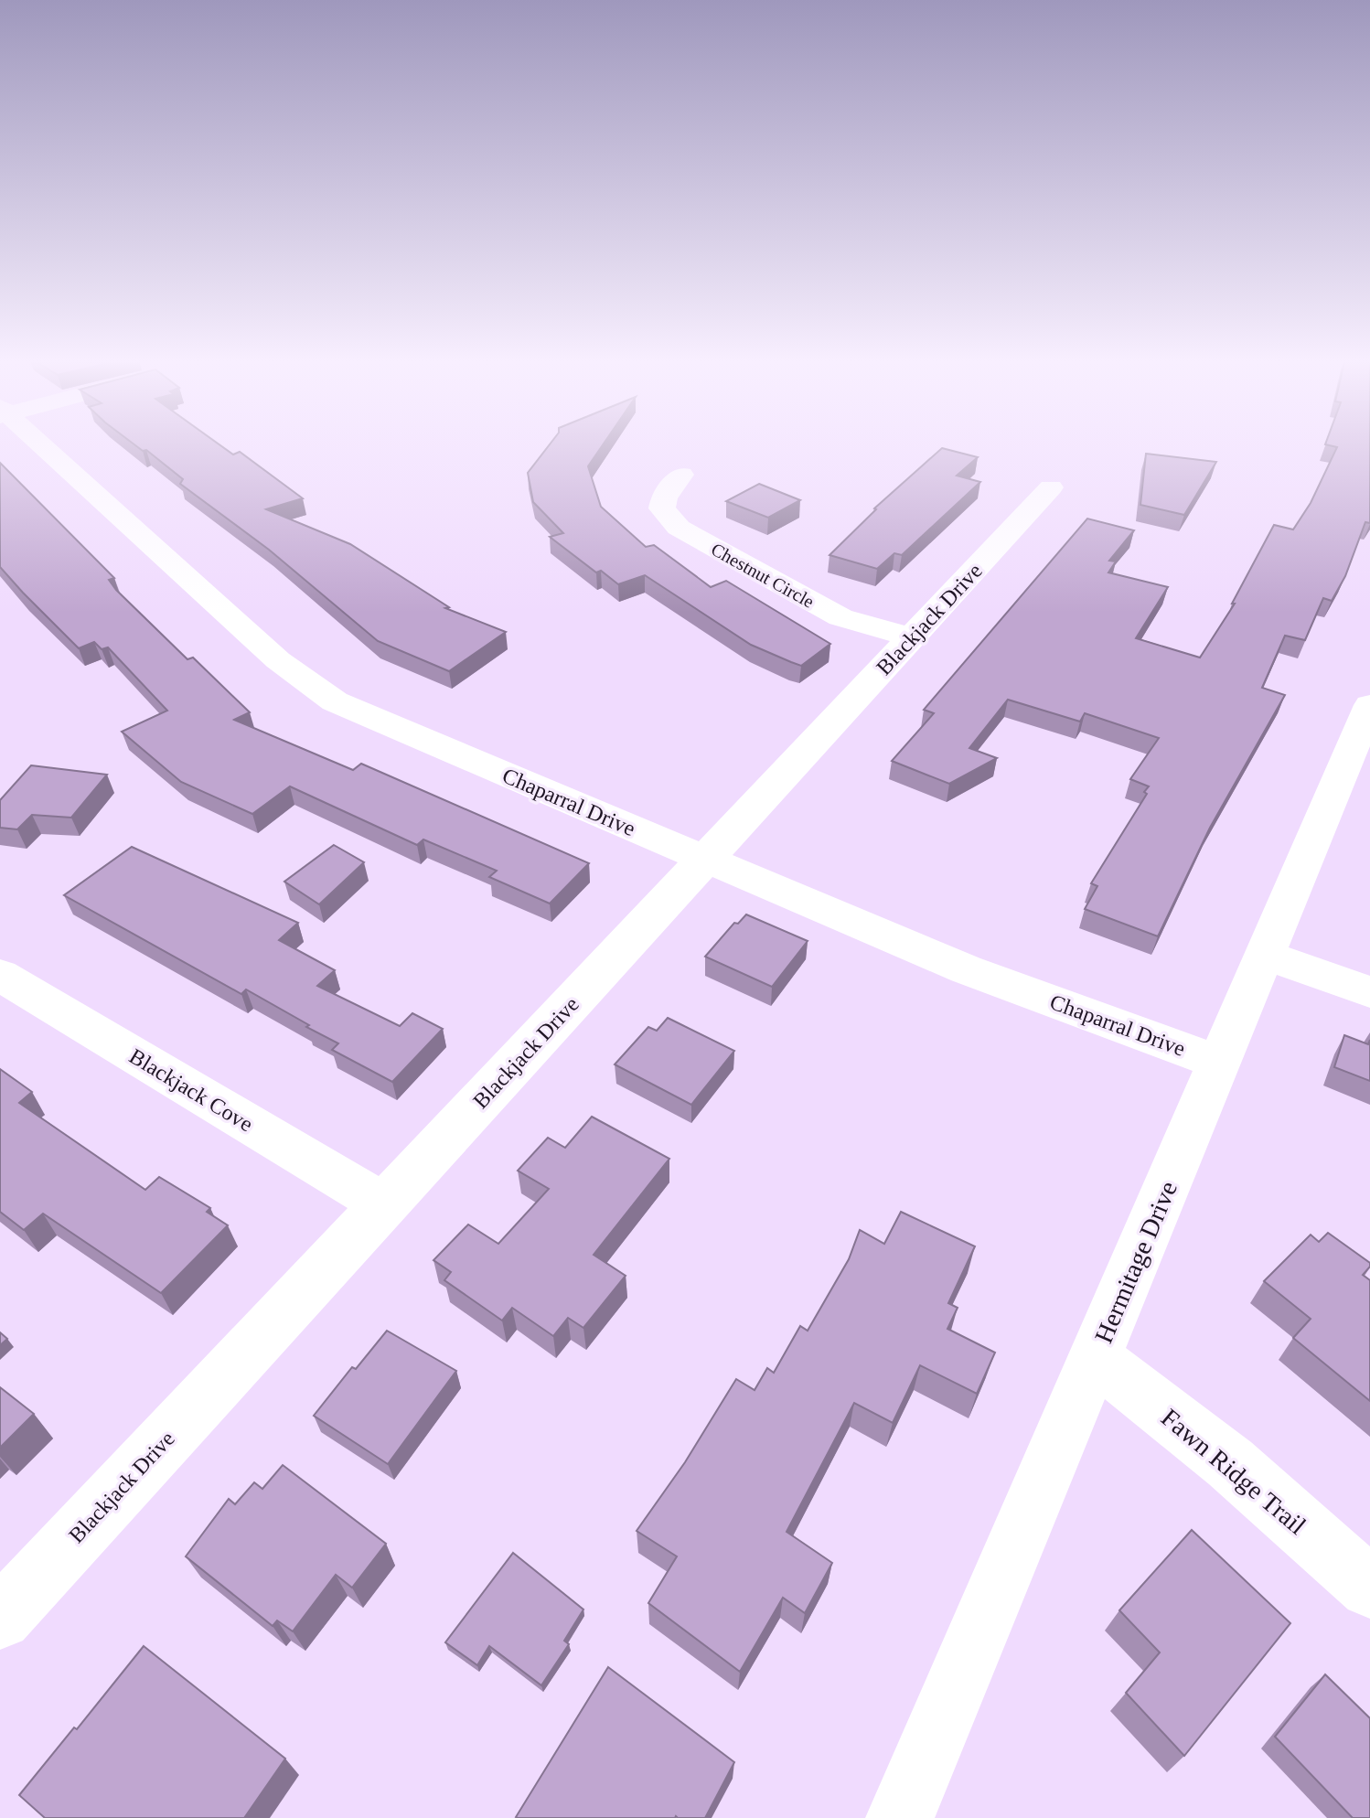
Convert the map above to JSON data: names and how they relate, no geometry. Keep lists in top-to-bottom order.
{
  "streets": {
    "street": [
      "Chestnut Circle",
      "Blackjack Drive",
      "Chaparral Drive",
      "Blackjack Cove",
      "Hermitage Drive",
      "Fawn Ridge Trail"
    ]
  },
  "crossings": [
    ["Chestnut Circle", "Blackjack Drive"],
    ["Blackjack Drive", "Chaparral Drive"],
    ["Blackjack Drive", "Blackjack Cove"],
    ["Chaparral Drive", "Hermitage Drive"],
    ["Hermitage Drive", "Fawn Ridge Trail"]
  ]
}
